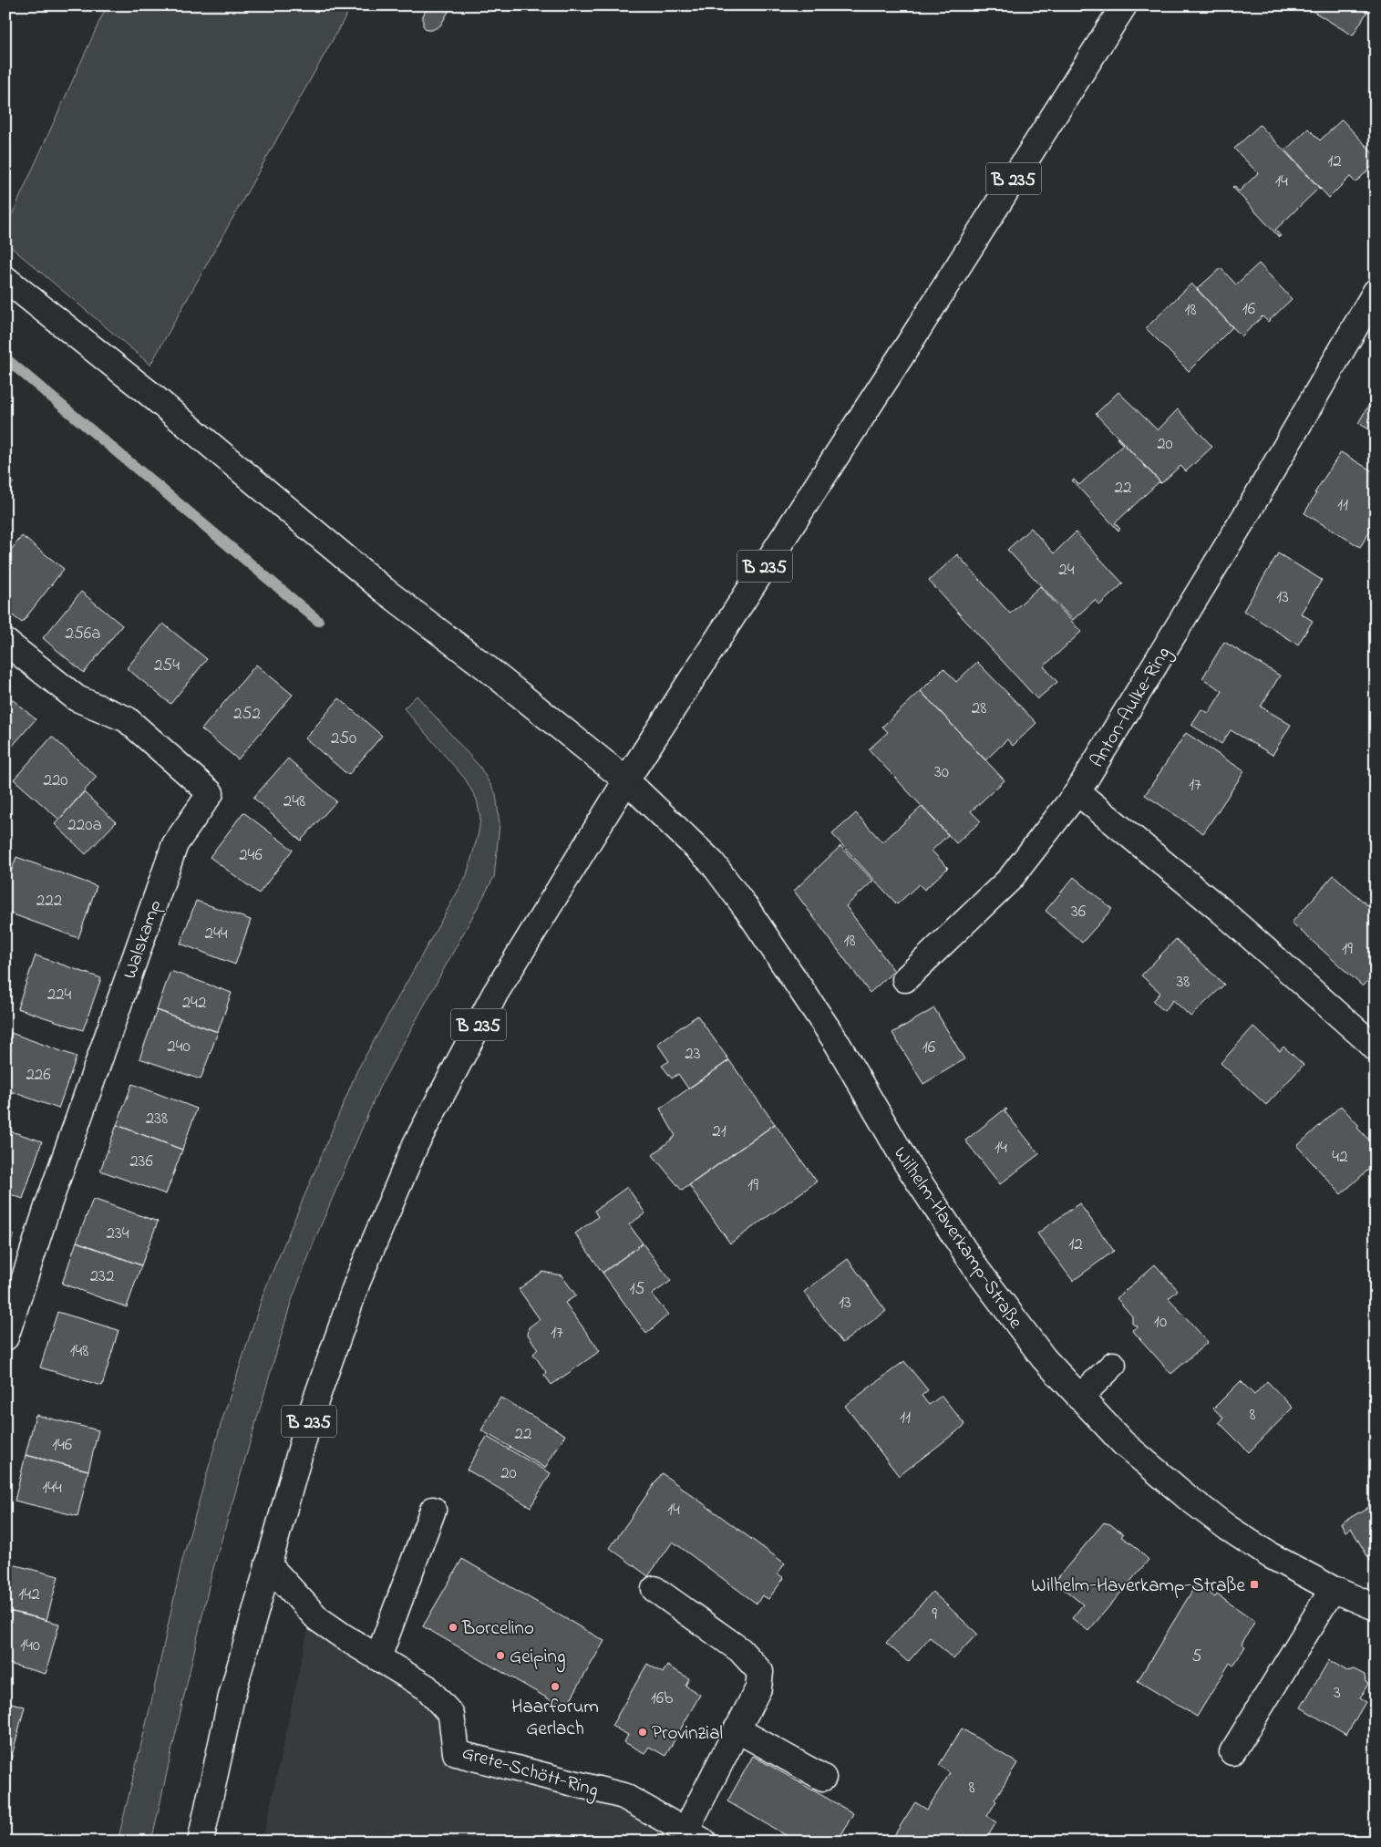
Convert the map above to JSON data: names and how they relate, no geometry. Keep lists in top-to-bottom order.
{
  "streets": {
    "street": [
      "B 235",
      "Anton-Aulke-Ring",
      "Walskamp",
      "Wilhelm-Haverkamp-Straße",
      "Grete-Schött-Ring"
    ]
  },
  "crossings": [
    ["B 235", "Wilhelm-Haverkamp-Straße"],
    ["B 235", "Grete-Schött-Ring"]
  ],
  "places": {
    "transit": ["Wilhelm-Haverkamp-Straße"],
    "other": [
      "Borcelino",
      "Geiping",
      "Haarforum Gerlach",
      "Provinzial"
    ]
  },
  "house_numbers": [
    "12",
    "14",
    "16",
    "18",
    "20",
    "22",
    "11",
    "24",
    "13",
    "256a",
    "254",
    "28",
    "252",
    "250",
    "30",
    "220",
    "17",
    "248",
    "220a",
    "246",
    "222",
    "36",
    "244",
    "18",
    "19",
    "38",
    "224",
    "242",
    "240",
    "16",
    "23",
    "226",
    "238",
    "21",
    "14",
    "42",
    "236",
    "19",
    "234",
    "12",
    "232",
    "15",
    "13",
    "10",
    "17",
    "148",
    "8",
    "11",
    "22",
    "146",
    "20",
    "144",
    "14",
    "142",
    "9",
    "140",
    "5",
    "3",
    "16b",
    "8"
  ]
}
